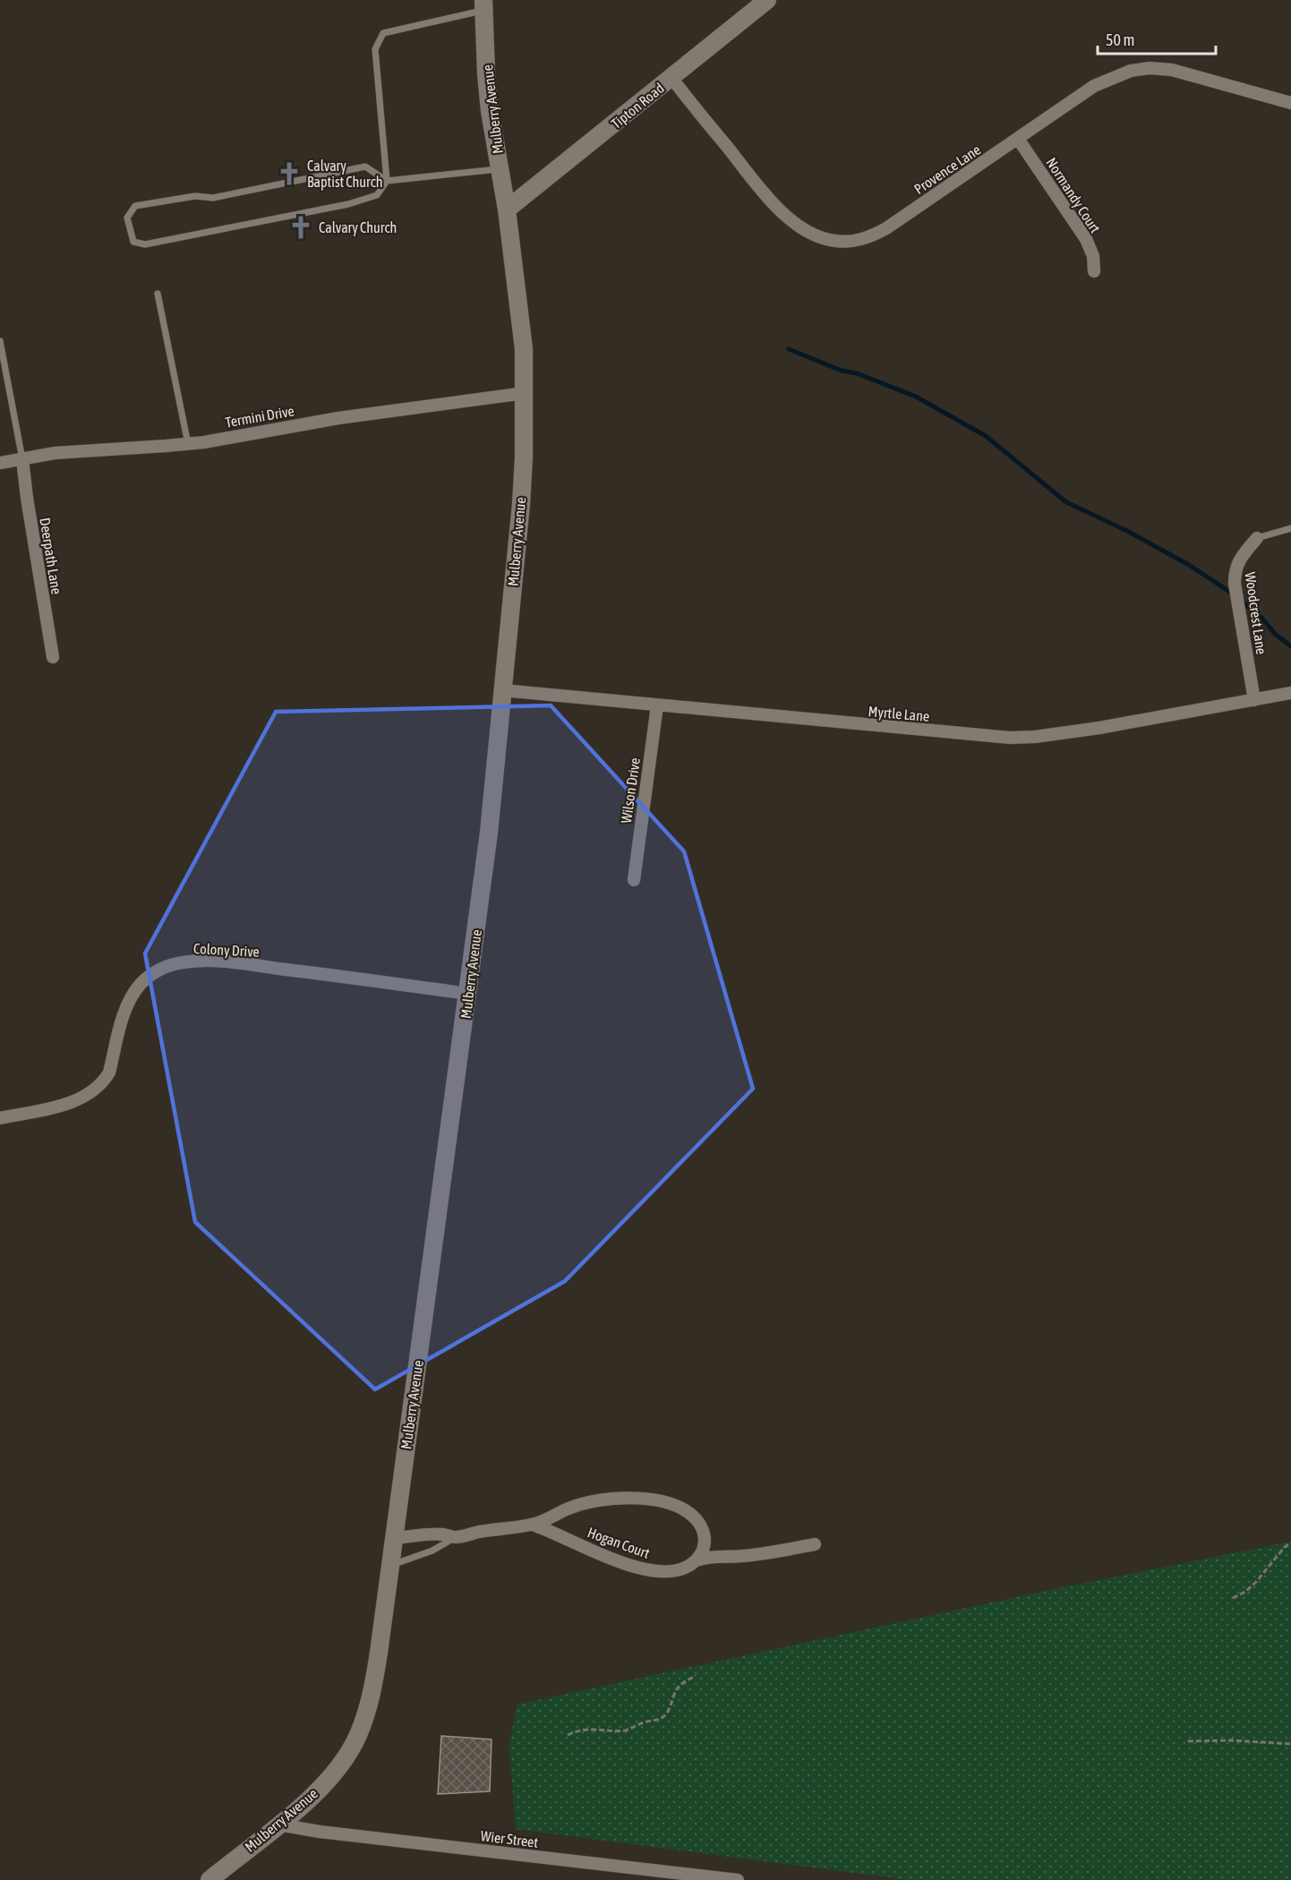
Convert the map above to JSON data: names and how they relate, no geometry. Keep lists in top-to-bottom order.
{
  "streets": {
    "main road": ["Tipton Road", "Mulberry Avenue"],
    "street": [
      "Provence Lane",
      "Normandy Court",
      "Termini Drive",
      "Deerpath Lane",
      "Woodcrest Lane",
      "Myrtle Lane",
      "Wilson Drive",
      "Colony Drive",
      "Hogan Court",
      "Wier Street"
    ]
  },
  "crossings": [
    ["Tipton Road", "Mulberry Avenue"],
    ["Tipton Road", "Provence Lane"],
    ["Mulberry Avenue", "Termini Drive"],
    ["Mulberry Avenue", "Myrtle Lane"],
    ["Mulberry Avenue", "Colony Drive"],
    ["Mulberry Avenue", "Hogan Court"],
    ["Mulberry Avenue", "Wier Street"],
    ["Provence Lane", "Normandy Court"],
    ["Termini Drive", "Deerpath Lane"],
    ["Woodcrest Lane", "Myrtle Lane"],
    ["Myrtle Lane", "Wilson Drive"]
  ],
  "places": {
    "church": ["Calvary Baptist Church", "Calvary Church"]
  },
  "scale_bar": "50 m"
}
